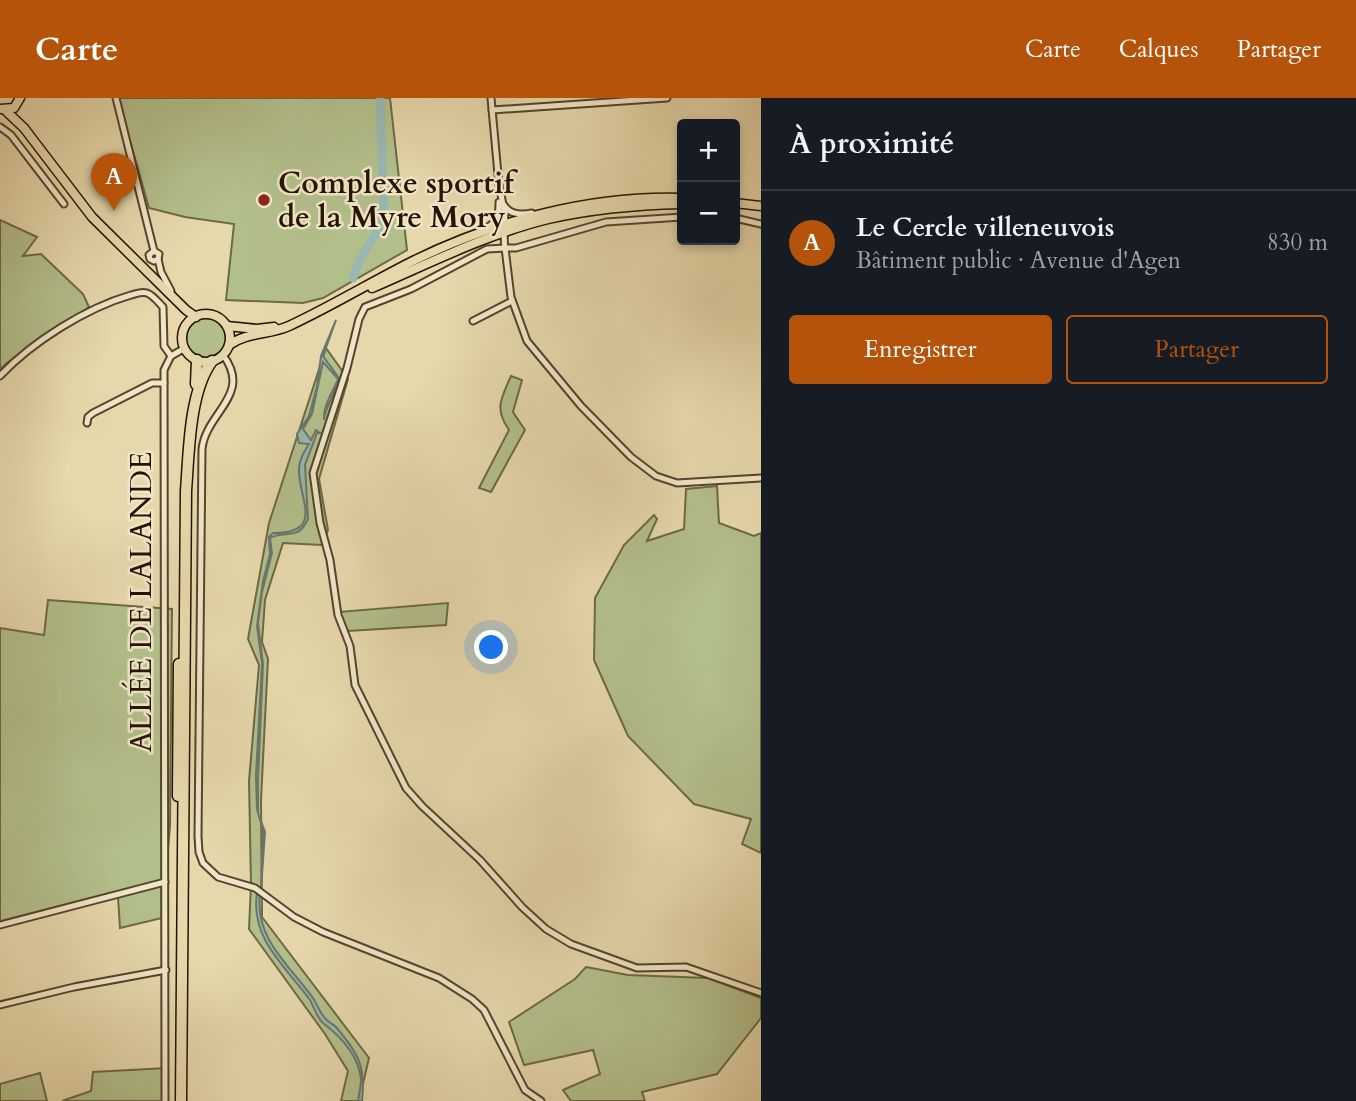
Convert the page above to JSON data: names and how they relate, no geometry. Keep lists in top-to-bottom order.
{
  "streets": {
    "street": ["ALLÉE DE LALANDE"]
  },
  "places": ["Complexe sportif de la Myre Mory"],
  "page": {
    "header": "Carte",
    "nav": ["Carte", "Calques", "Partager"],
    "heading": "À proximité",
    "map_buttons": ["+", "−"],
    "pins": "A",
    "list": [
      {
        "mark": "A",
        "name": "Le Cercle villeneuvois",
        "note": "Bâtiment public · Avenue d'Agen",
        "value": "830 m"
      }
    ],
    "buttons": ["Enregistrer", "Partager"]
  }
}
